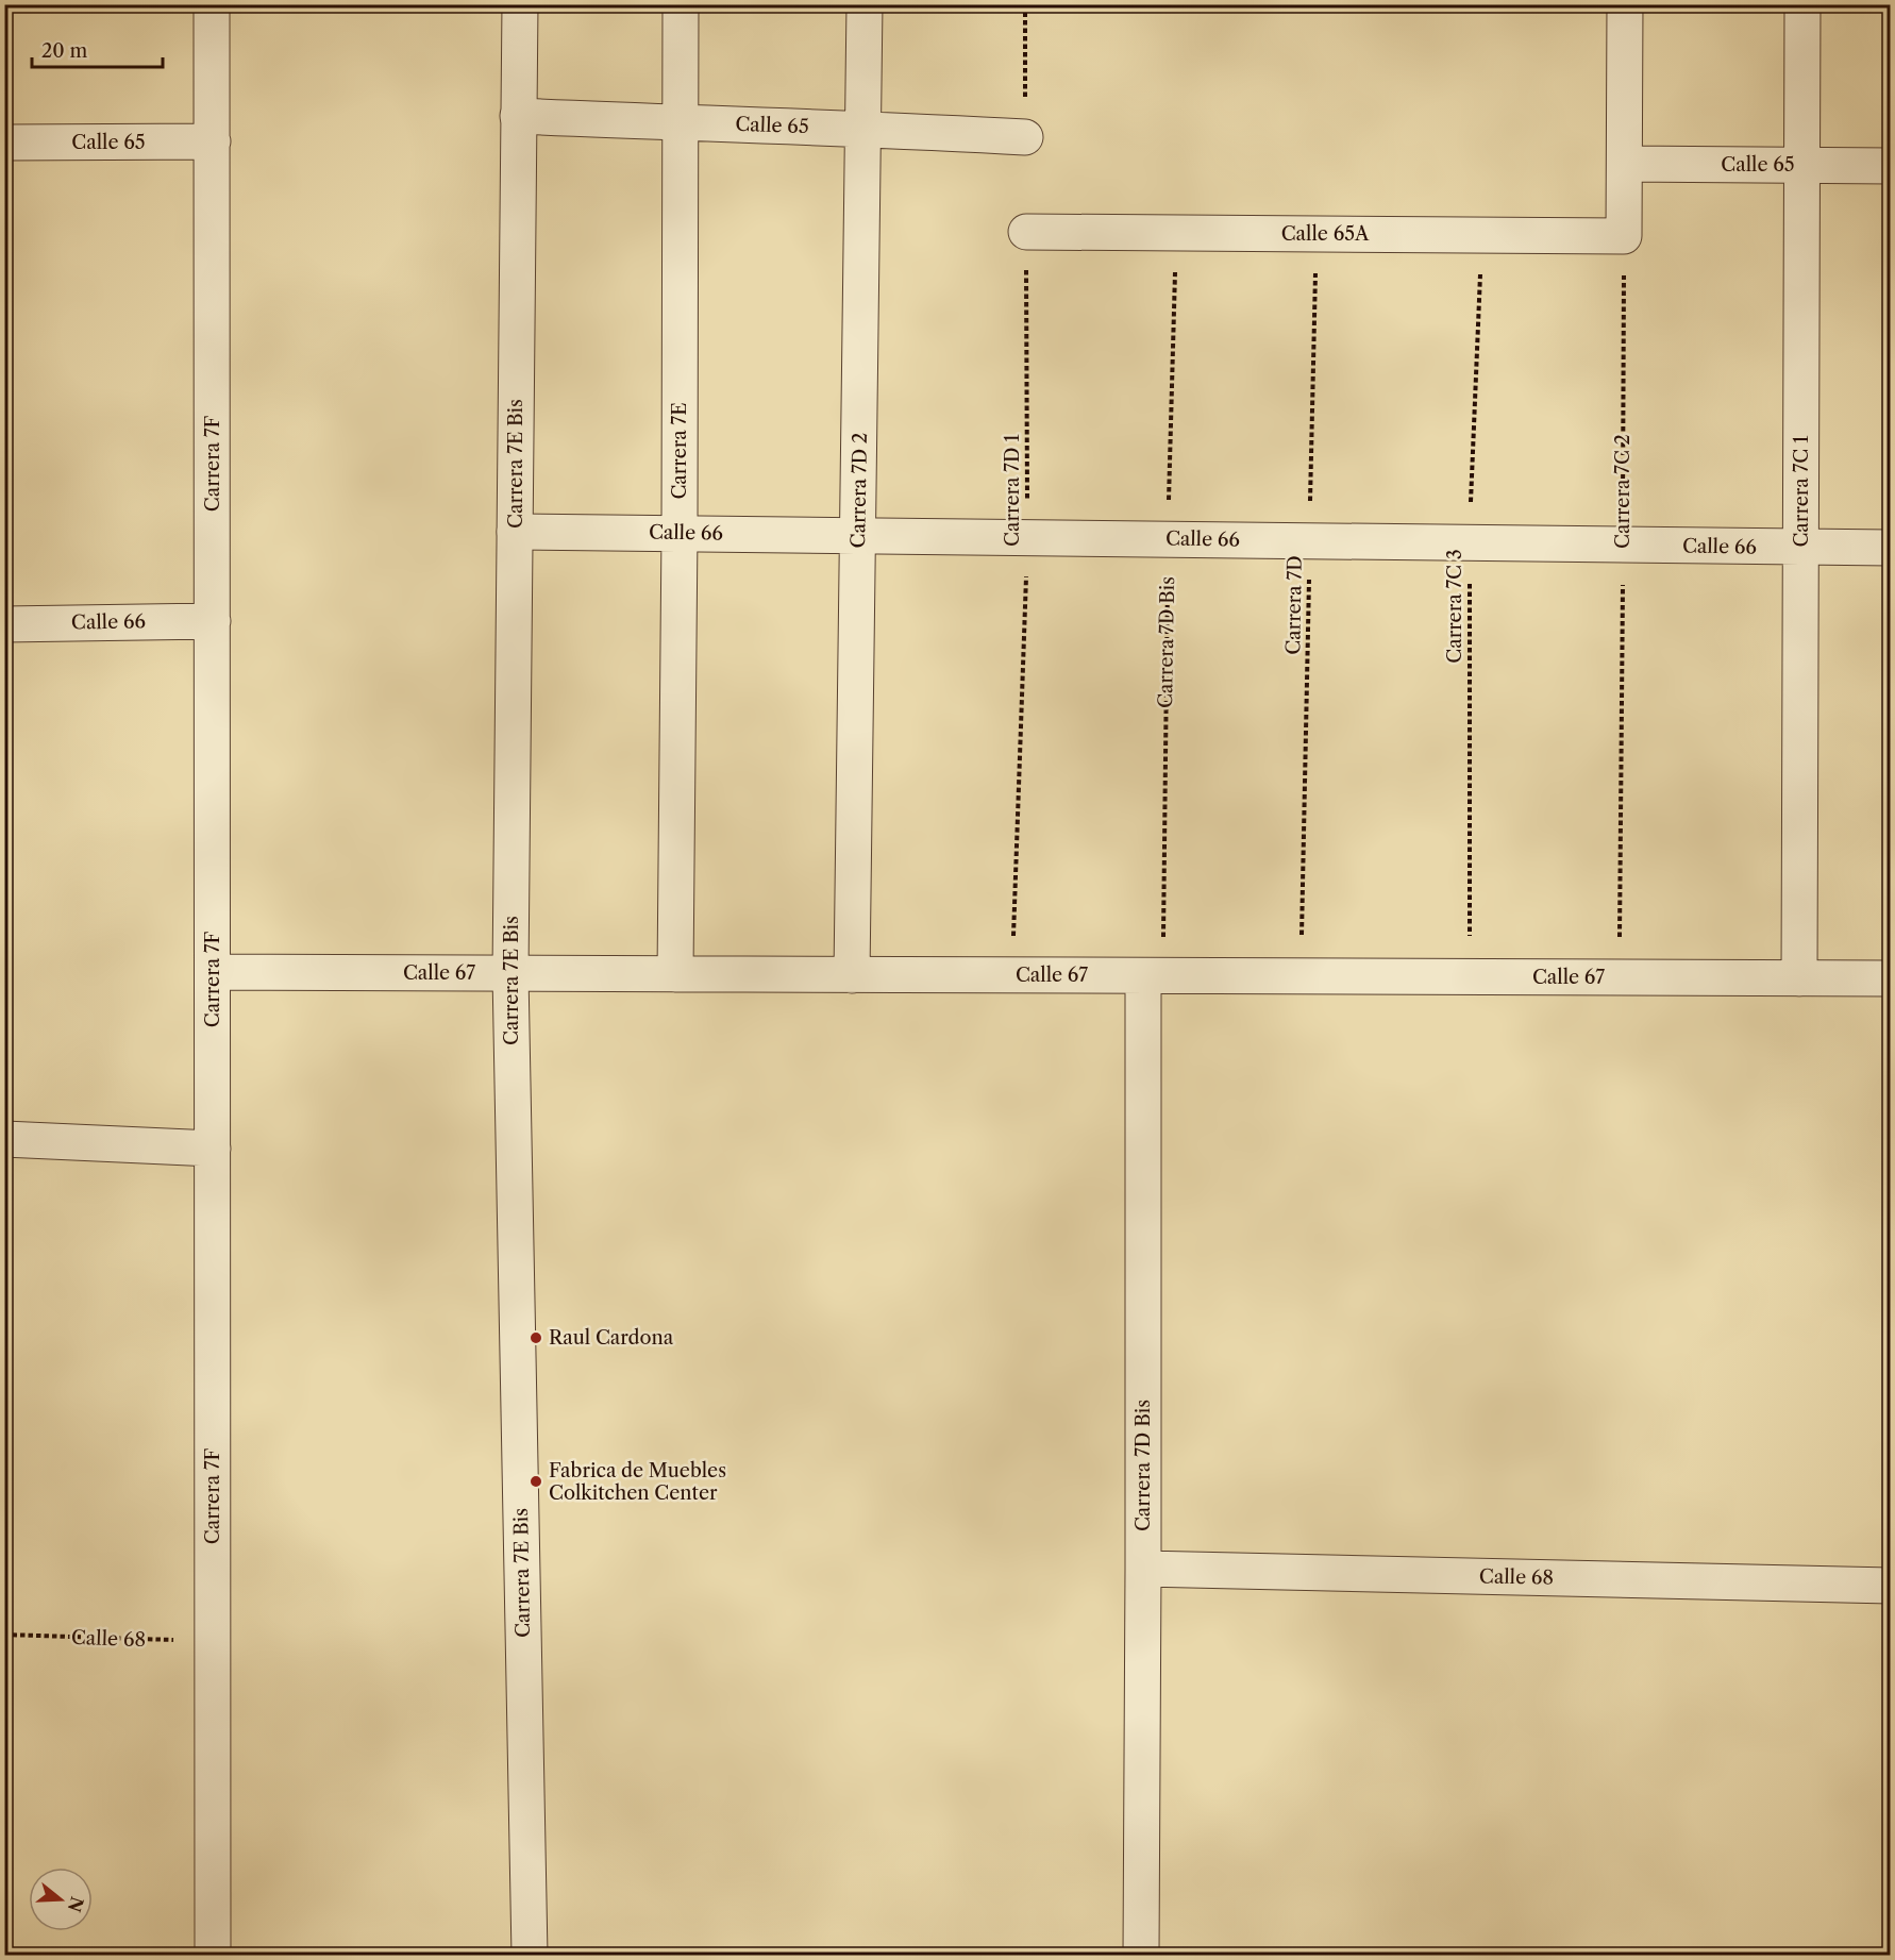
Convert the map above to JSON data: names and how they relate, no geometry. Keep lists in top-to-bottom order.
{
  "streets": {
    "street": [
      "Calle 65",
      "Calle 65A",
      "Carrera 7E",
      "Carrera 7F",
      "Carrera 7E Bis",
      "Carrera 7D 2",
      "Carrera 7C 1",
      "Calle 66",
      "Carrera 7D Bis",
      "Calle 67",
      "Calle 68"
    ],
    "path": [
      "Carrera 7D 1",
      "Carrera 7C 2",
      "Carrera 7D",
      "Carrera 7C 3"
    ]
  },
  "crossings": [
    ["Calle 65", "Carrera 7E"],
    ["Calle 65", "Carrera 7F"],
    ["Calle 65", "Carrera 7E Bis"],
    ["Calle 65", "Carrera 7D 2"],
    ["Calle 65", "Carrera 7C 1"],
    ["Calle 65A", "Carrera 7D 1"],
    ["Calle 65A", "Carrera 7C 2"],
    ["Calle 65A", "Carrera 7D"],
    ["Calle 65A", "Carrera 7C 3"],
    ["Calle 65A", "Carrera 7D Bis"],
    ["Carrera 7E", "Calle 66"],
    ["Carrera 7E", "Calle 67"],
    ["Carrera 7F", "Calle 66"],
    ["Carrera 7F", "Calle 67"],
    ["Carrera 7F", "Calle 68"],
    ["Carrera 7E Bis", "Calle 66"],
    ["Carrera 7E Bis", "Calle 67"],
    ["Carrera 7D 2", "Calle 66"],
    ["Carrera 7D 2", "Calle 67"],
    ["Carrera 7D 1", "Calle 66"],
    ["Carrera 7D 1", "Calle 67"],
    ["Carrera 7C 2", "Calle 66"],
    ["Carrera 7C 2", "Calle 67"],
    ["Carrera 7C 1", "Calle 66"],
    ["Carrera 7C 1", "Calle 67"],
    ["Calle 66", "Carrera 7D"],
    ["Calle 66", "Carrera 7C 3"],
    ["Calle 66", "Carrera 7D Bis"],
    ["Carrera 7D", "Calle 67"],
    ["Carrera 7C 3", "Calle 67"],
    ["Carrera 7D Bis", "Calle 67"],
    ["Carrera 7D Bis", "Calle 68"]
  ],
  "places": ["Raul Cardona", "Fabrica de Muebles Colkitchen Center"],
  "scale_bar": "20 m",
  "north": "right"
}
